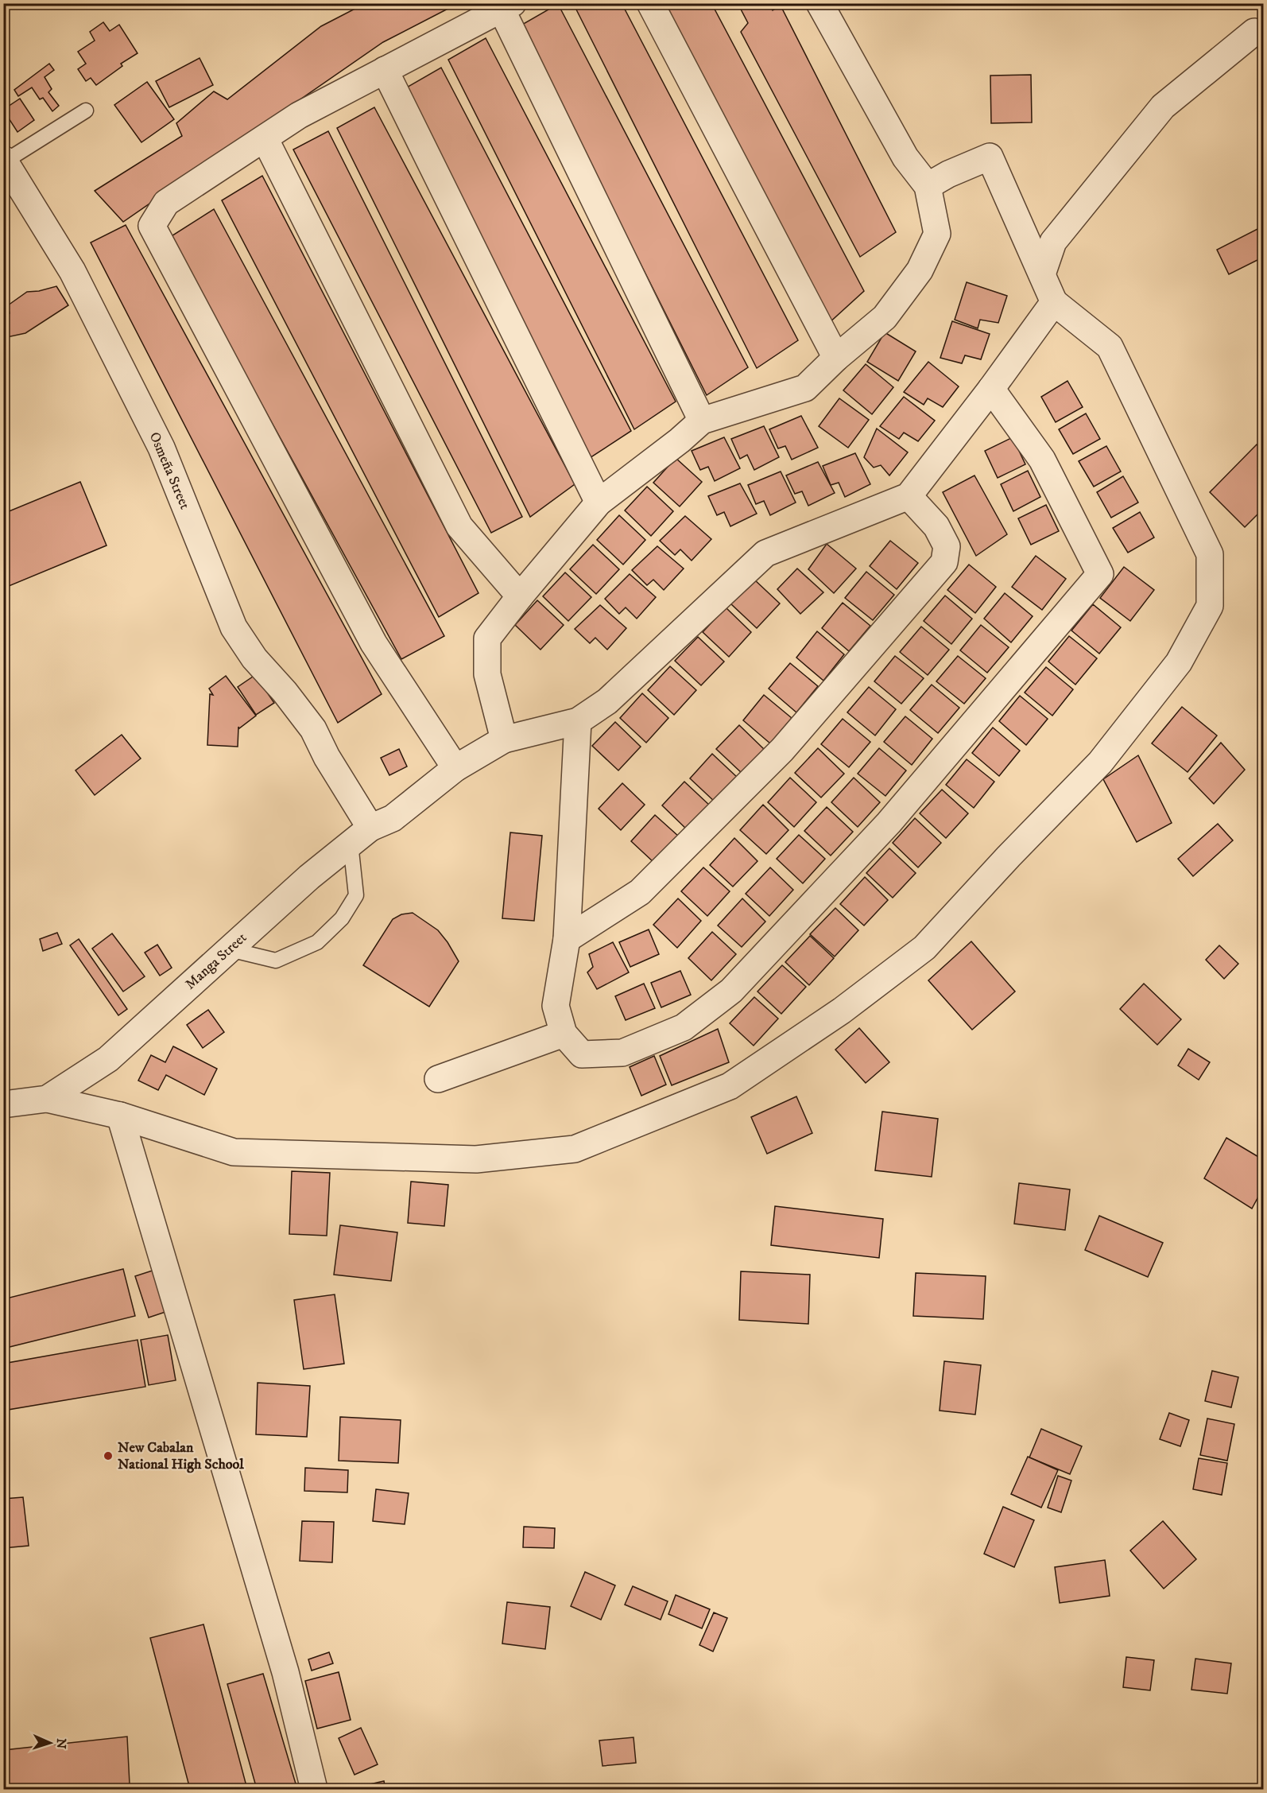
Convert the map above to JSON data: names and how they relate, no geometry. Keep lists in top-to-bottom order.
{
  "streets": {
    "street": ["Osmeña Street", "Manga Street"]
  },
  "crossings": [
    ["Osmeña Street", "Manga Street"]
  ],
  "places": ["New Cabalan National High School"],
  "north": "right"
}
